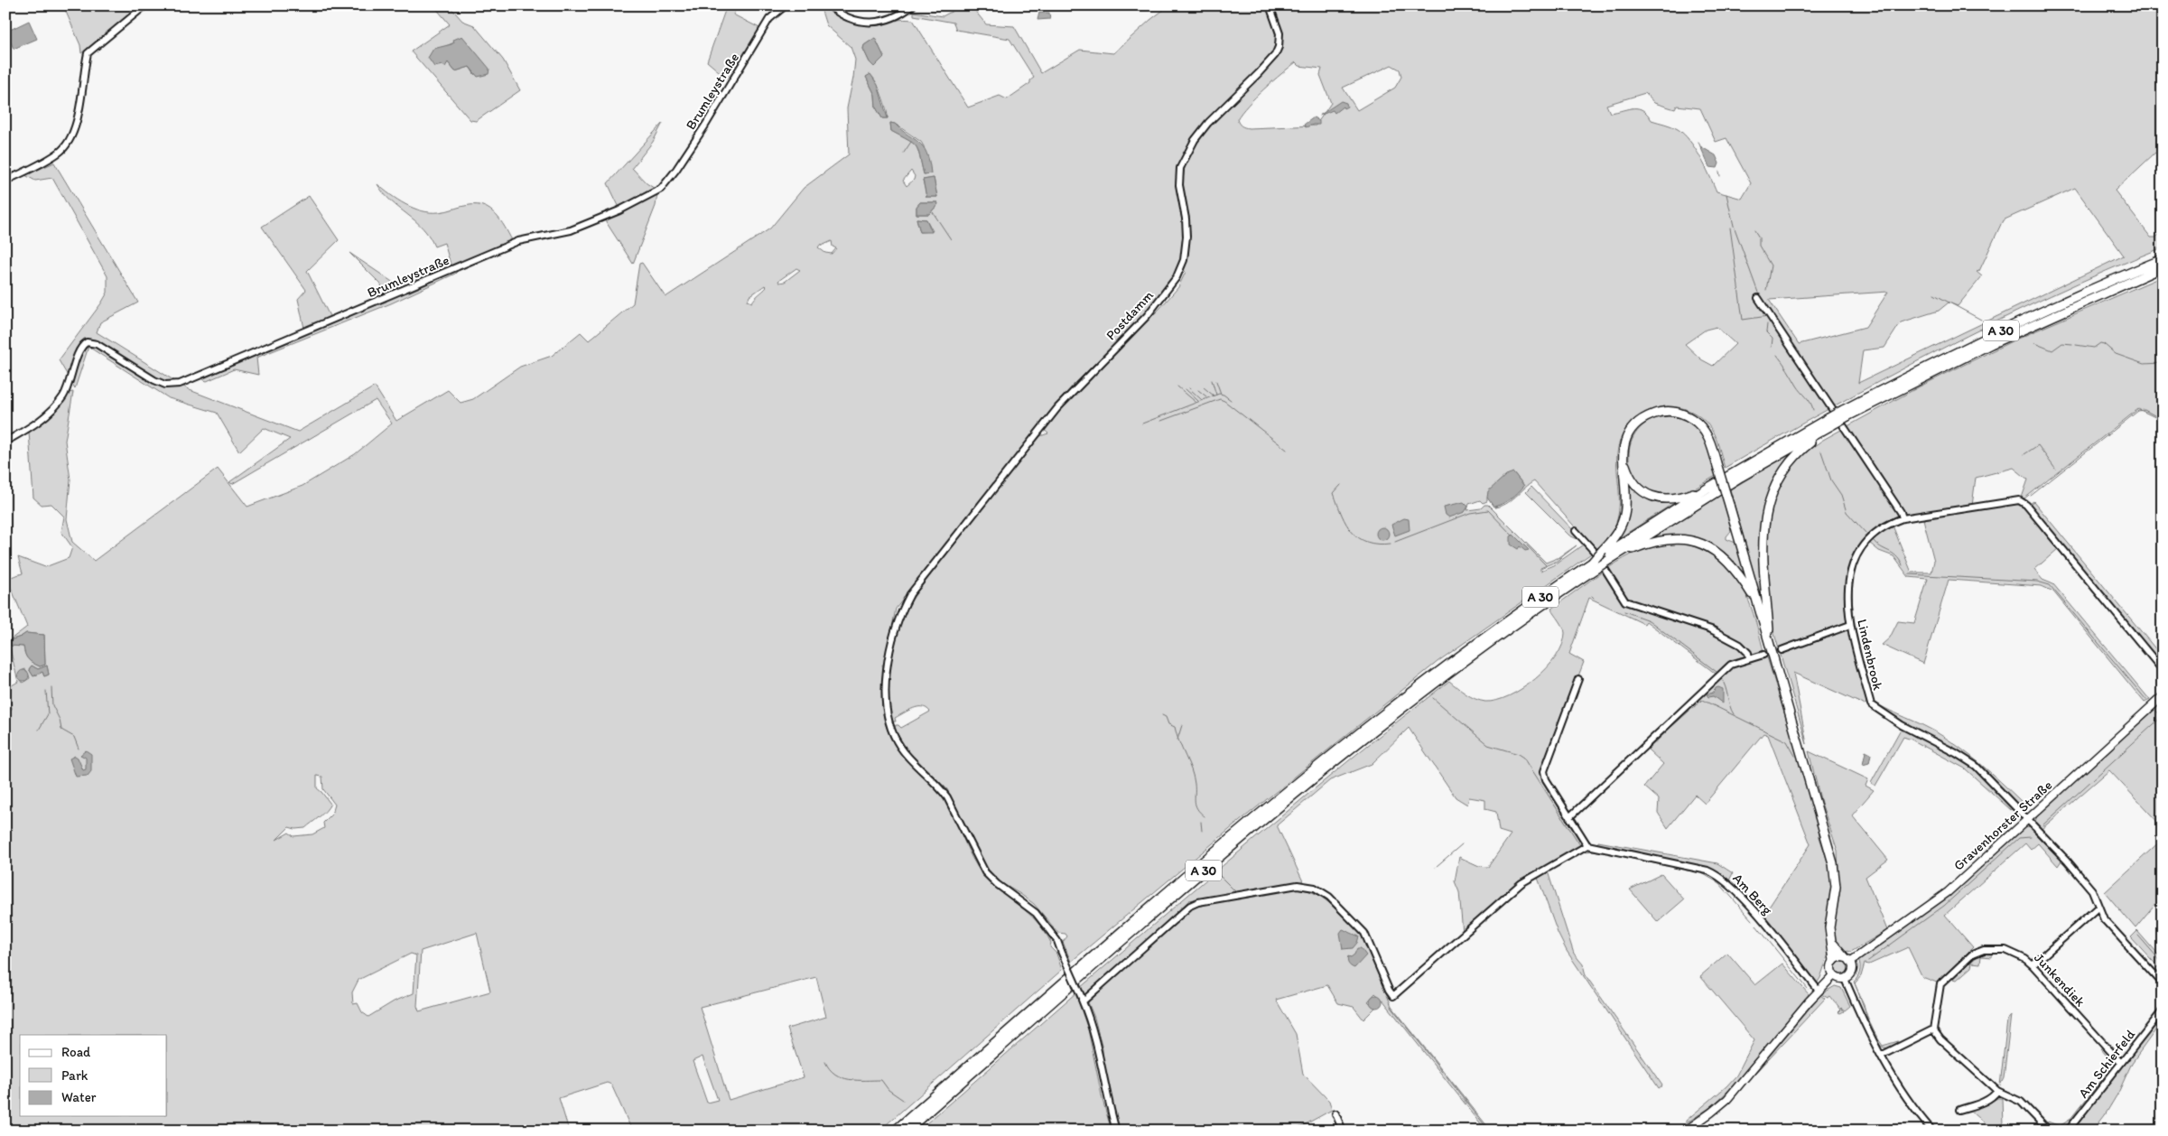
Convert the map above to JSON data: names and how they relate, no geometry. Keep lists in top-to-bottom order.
{
  "streets": {
    "highway": ["A 30"],
    "main road": ["Gravenhorster Straße"],
    "street": [
      "Brumleystraße",
      "Postdamm",
      "Lindenbrook",
      "Am Berg",
      "Junkendiek",
      "Am Schierfeld"
    ]
  },
  "crossings": [
    ["Lindenbrook", "Gravenhorster Straße"],
    ["Junkendiek", "Am Schierfeld"]
  ],
  "legend": ["Road", "Park", "Water"]
}
